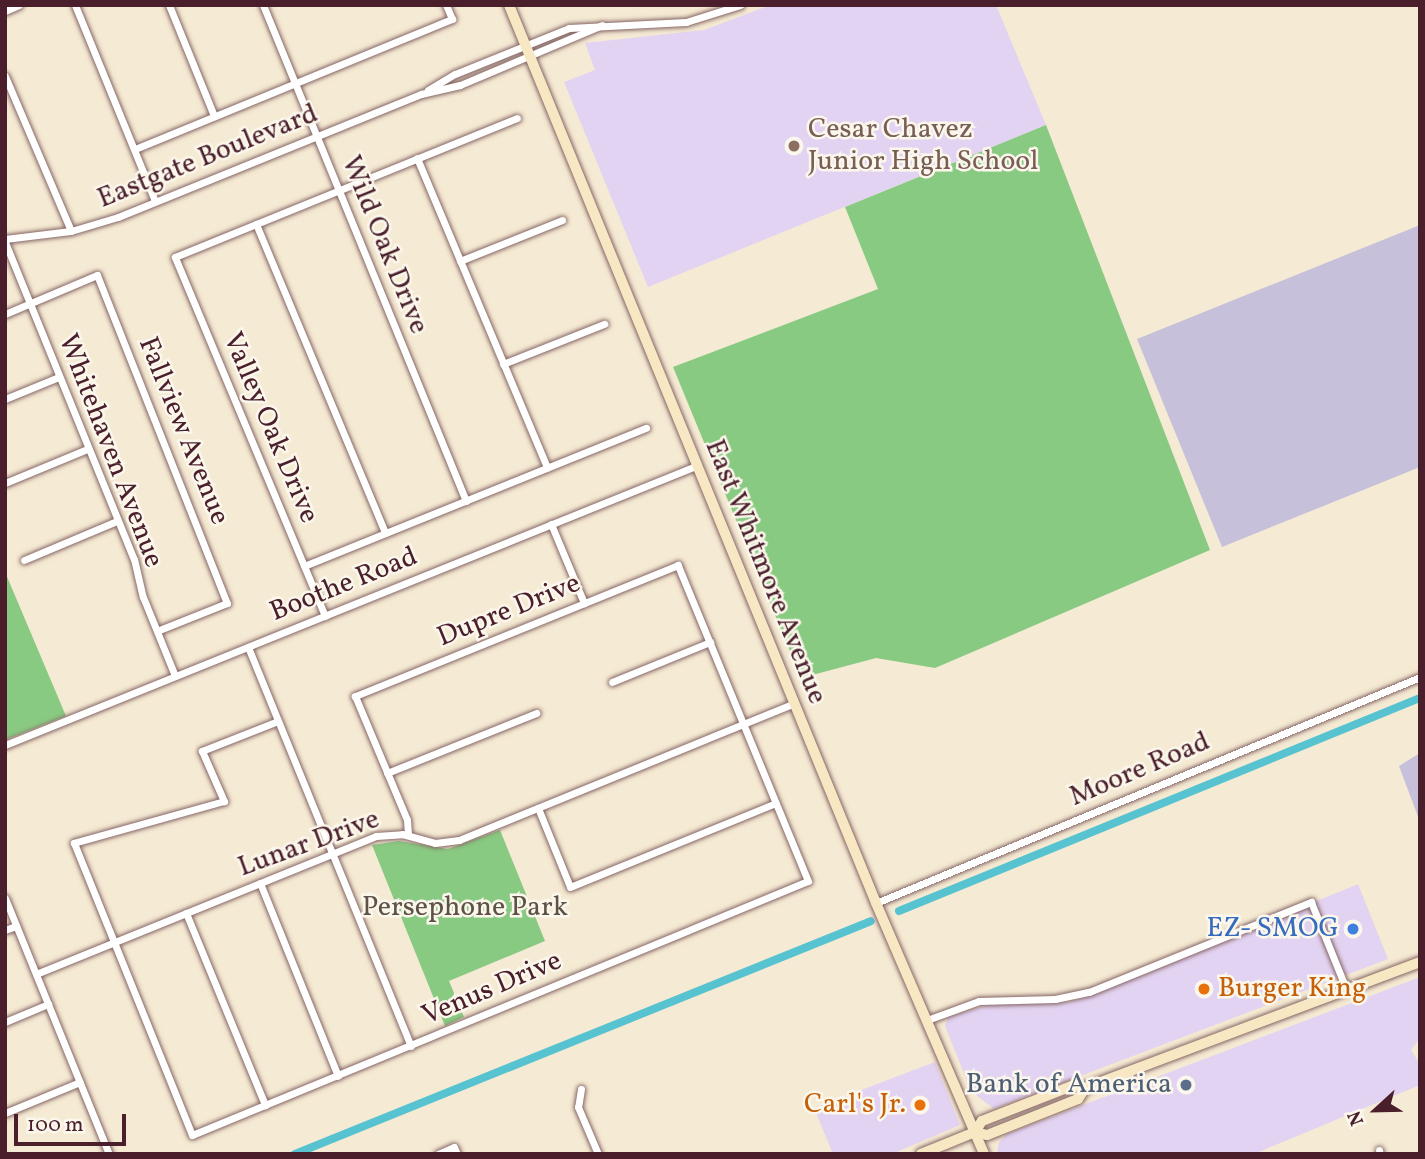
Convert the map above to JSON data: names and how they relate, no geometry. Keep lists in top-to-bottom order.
{
  "streets": {
    "main road": ["East Whitmore Avenue"],
    "street": [
      "Eastgate Boulevard",
      "Wild Oak Drive",
      "Valley Oak Drive",
      "Fallview Avenue",
      "Whitehaven Avenue",
      "Boothe Road",
      "Dupre Drive",
      "Moore Road",
      "Lunar Drive",
      "Venus Drive"
    ]
  },
  "crossings": [
    ["Eastgate Boulevard", "Wild Oak Drive"],
    ["Eastgate Boulevard", "Whitehaven Avenue"],
    ["Eastgate Boulevard", "East Whitmore Avenue"],
    ["Valley Oak Drive", "Boothe Road"],
    ["Fallview Avenue", "Whitehaven Avenue"],
    ["Whitehaven Avenue", "Boothe Road"],
    ["East Whitmore Avenue", "Boothe Road"],
    ["East Whitmore Avenue", "Moore Road"],
    ["East Whitmore Avenue", "Lunar Drive"],
    ["Lunar Drive", "Venus Drive"]
  ],
  "parks": ["Persephone Park"],
  "places": [
    "Cesar Chavez Junior High School",
    "EZ- SMOG",
    "Burger King",
    "Bank of America",
    "Carl's Jr."
  ],
  "scale_bar": "100 m",
  "north": "left"
}
